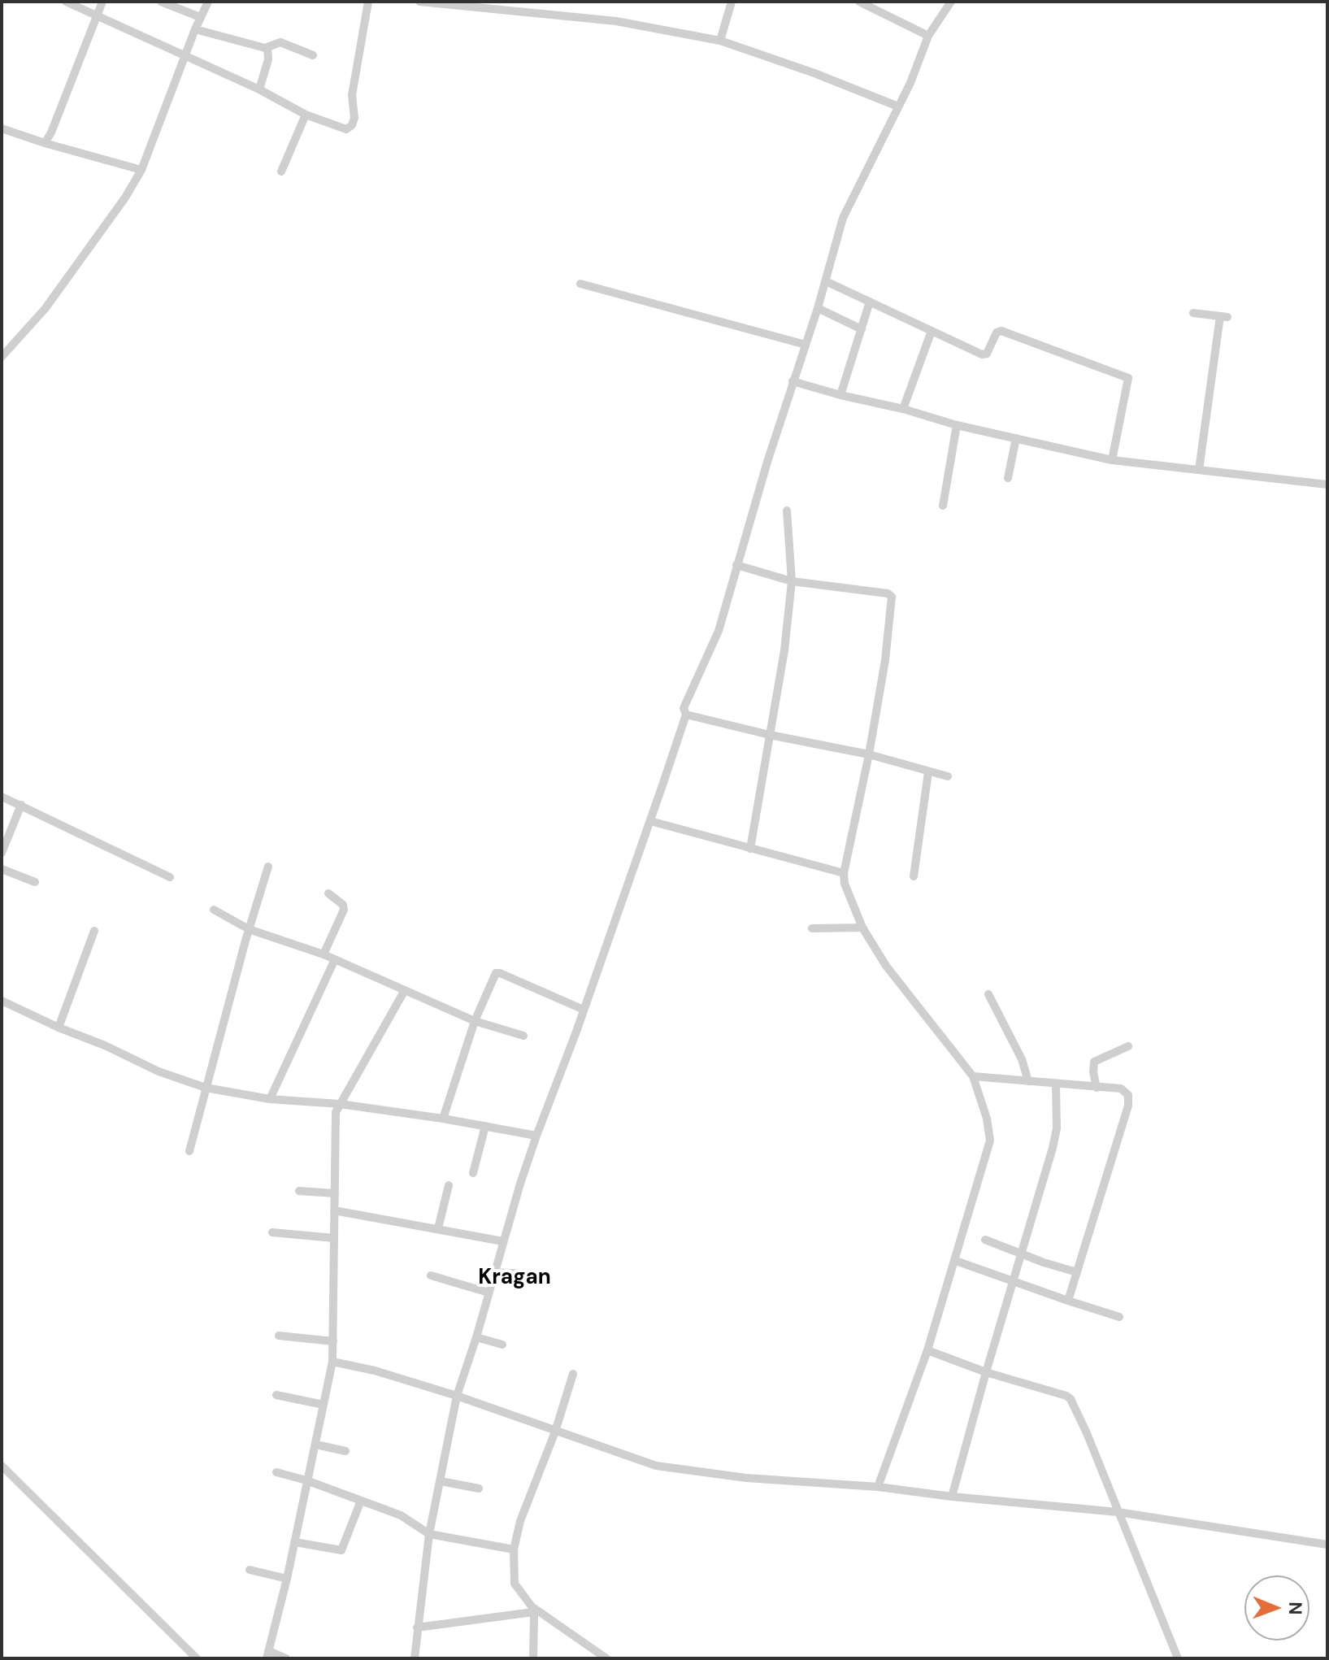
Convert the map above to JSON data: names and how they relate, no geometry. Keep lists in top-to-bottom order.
{
  "districts": ["Kragan"],
  "north": "right"
}
